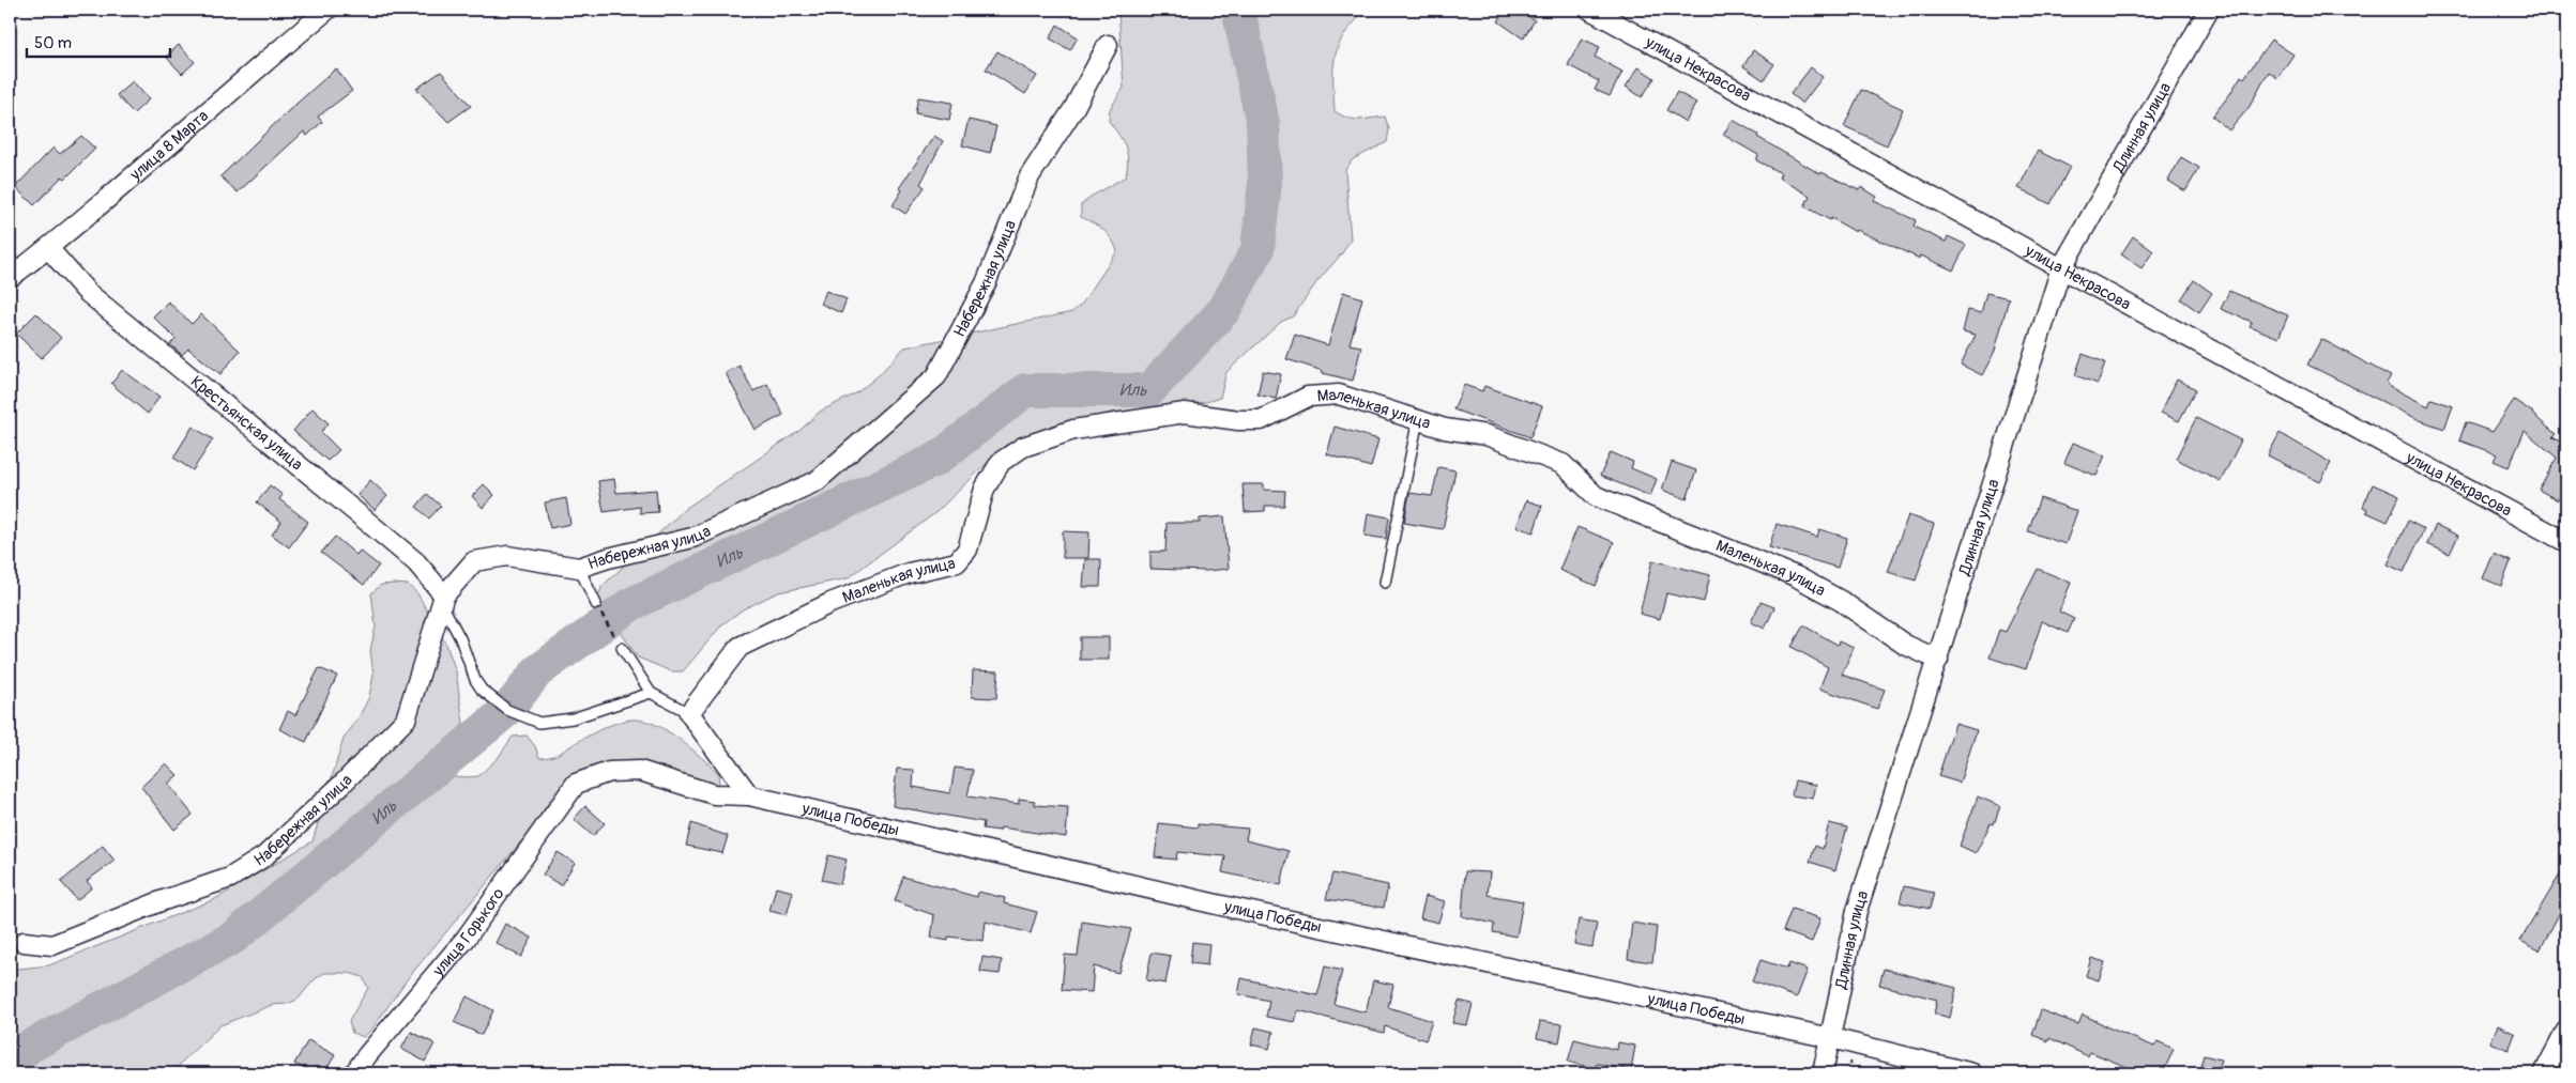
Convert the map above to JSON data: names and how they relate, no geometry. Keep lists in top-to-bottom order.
{
  "streets": {
    "street": [
      "улица Некрасова",
      "Длинная улица",
      "улица 8 Марта",
      "Набережная улица",
      "Маленькая улица",
      "Крестьянская улица",
      "улица Победы",
      "улица Горького"
    ]
  },
  "crossings": [
    ["улица Некрасова", "Длинная улица"],
    ["Длинная улица", "Маленькая улица"],
    ["Длинная улица", "улица Победы"],
    ["улица 8 Марта", "Крестьянская улица"],
    ["Набережная улица", "Крестьянская улица"],
    ["улица Победы", "улица Горького"]
  ],
  "water": ["Иль"],
  "scale_bar": "50 m"
}
